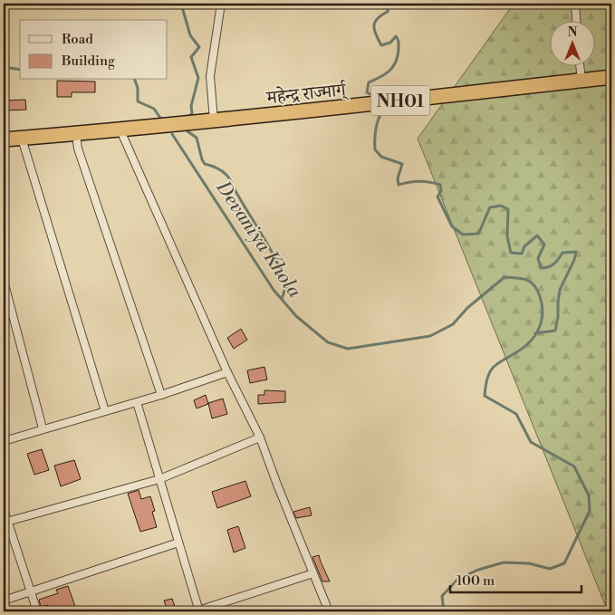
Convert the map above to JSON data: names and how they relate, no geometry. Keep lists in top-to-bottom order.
{
  "streets": {
    "highway": ["महेन्द्र राज्मार्ग्", "NH01"]
  },
  "water": ["Devaniya Khola"],
  "legend": ["Road", "Building"],
  "scale_bar": "100 m",
  "north": "top"
}
